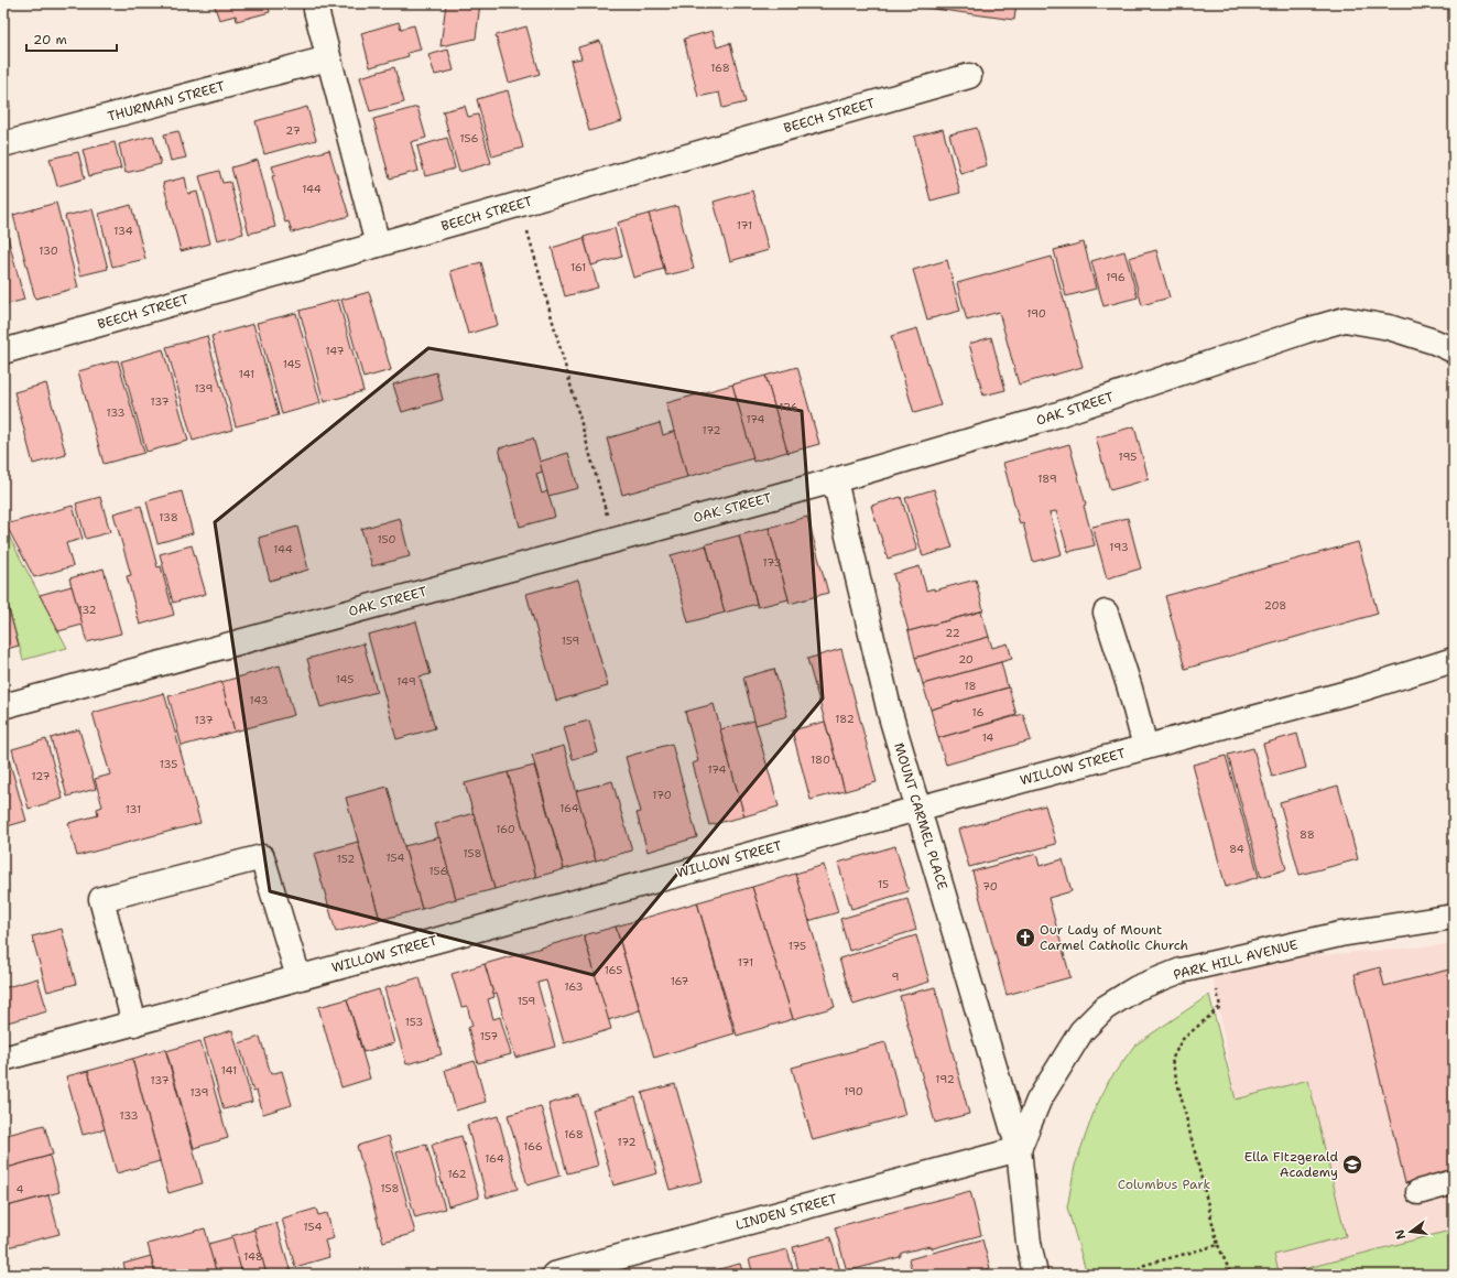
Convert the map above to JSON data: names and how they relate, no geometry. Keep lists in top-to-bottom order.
{
  "streets": {
    "street": [
      "THURMAN STREET",
      "BEECH STREET",
      "OAK STREET",
      "WILLOW STREET",
      "MOUNT CARMEL PLACE",
      "PARK HILL AVENUE",
      "LINDEN STREET"
    ]
  },
  "crossings": [
    ["OAK STREET", "MOUNT CARMEL PLACE"],
    ["WILLOW STREET", "MOUNT CARMEL PLACE"],
    ["MOUNT CARMEL PLACE", "PARK HILL AVENUE"],
    ["MOUNT CARMEL PLACE", "LINDEN STREET"],
    ["PARK HILL AVENUE", "LINDEN STREET"]
  ],
  "parks": ["Columbus Park"],
  "places": {
    "church": ["Our Lady of Mount Carmel Catholic Church"],
    "school or university": ["Ella Fitzgerald Academy"]
  },
  "house_numbers": [
    "168",
    "27",
    "156",
    "144",
    "171",
    "134",
    "130",
    "161",
    "196",
    "190",
    "147",
    "145",
    "141",
    "139",
    "137",
    "176",
    "133",
    "174",
    "172",
    "195",
    "189",
    "138",
    "150",
    "193",
    "144",
    "173",
    "208",
    "132",
    "22",
    "159",
    "20",
    "145",
    "149",
    "18",
    "143",
    "16",
    "182",
    "137",
    "14",
    "180",
    "135",
    "174",
    "127",
    "170",
    "164",
    "131",
    "160",
    "88",
    "84",
    "158",
    "154",
    "152",
    "156",
    "15",
    "70",
    "175",
    "171",
    "165",
    "9",
    "167",
    "163",
    "159",
    "153",
    "157",
    "141",
    "192",
    "137",
    "190",
    "139",
    "133",
    "168",
    "172",
    "166",
    "164",
    "162",
    "158",
    "4",
    "154",
    "148"
  ],
  "scale_bar": "20 m",
  "north": "left"
}
